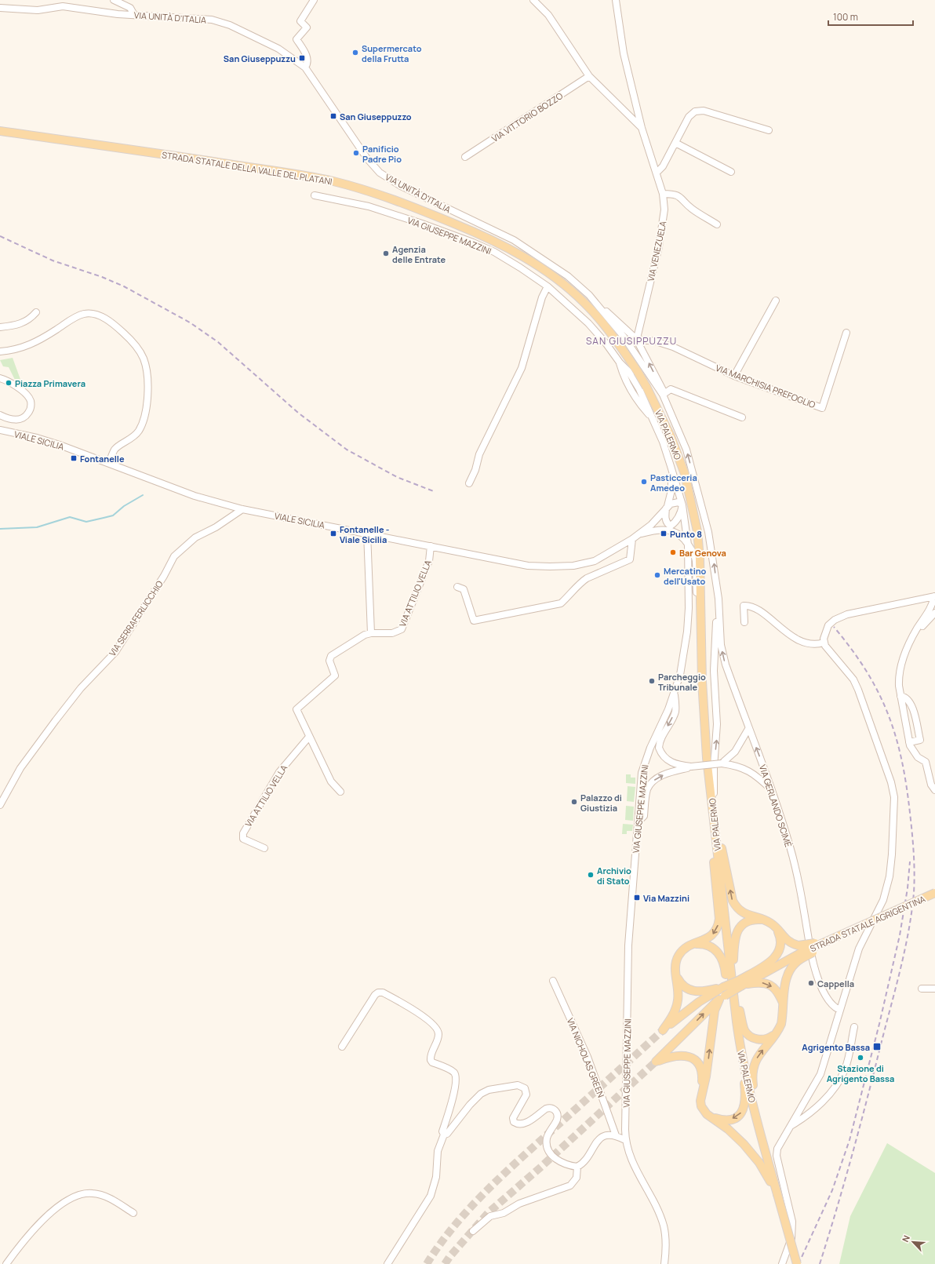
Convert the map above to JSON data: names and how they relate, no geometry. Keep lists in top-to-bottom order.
{
  "streets": {
    "main road": ["STRADA STATALE DELLA VALLE DEL PLATANI", "VIA PALERMO", "STRADA STATALE AGRIGENTINA"],
    "street": [
      "VIA UNITÀ D'ITALIA",
      "VIA VITTORIO BOZZO",
      "VIA GIUSEPPE MAZZINI",
      "VIA VENEZUELA",
      "VIA MARCHISIA PREFOGLIO",
      "VIALE SICILIA",
      "VIA ATTILIO VELLA",
      "VIA SERRAFERLICCHIO",
      "VIA GERLANDO SCIMÉ",
      "VIA NICHOLAS GREEN"
    ]
  },
  "crossings": [
    ["VIA UNITÀ D'ITALIA", "VIA VENEZUELA"],
    ["VIA UNITÀ D'ITALIA", "VIA MARCHISIA PREFOGLIO"],
    ["VIA UNITÀ D'ITALIA", "VIA GERLANDO SCIMÉ"],
    ["VIA VITTORIO BOZZO", "VIA VENEZUELA"],
    ["STRADA STATALE DELLA VALLE DEL PLATANI", "VIA GIUSEPPE MAZZINI"],
    ["STRADA STATALE DELLA VALLE DEL PLATANI", "VIA PALERMO"],
    ["VIA GIUSEPPE MAZZINI", "VIA PALERMO"],
    ["VIA GIUSEPPE MAZZINI", "VIALE SICILIA"],
    ["VIA VENEZUELA", "VIA MARCHISIA PREFOGLIO"],
    ["VIALE SICILIA", "VIA ATTILIO VELLA"],
    ["VIALE SICILIA", "VIA SERRAFERLICCHIO"]
  ],
  "districts": ["SAN GIUSIPPUZZU"],
  "places": {
    "other": [
      "Supermercato della Frutta",
      "Panificio Padre Pio",
      "Agenzia delle Entrate",
      "Piazza Primavera",
      "Pasticceria Amedeo",
      "Bar Genova",
      "Mercatino dell'Usato",
      "Parcheggio Tribunale",
      "Palazzo di Giustizia",
      "Archivio di Stato",
      "Cappella",
      "Stazione di Agrigento Bassa"
    ],
    "transit": [
      "San Giuseppuzzu",
      "San Giuseppuzzo",
      "Fontanelle",
      "Fontanelle - Viale Sicilia",
      "Punto 8",
      "Via Mazzini",
      "Agrigento Bassa"
    ]
  },
  "scale_bar": "100 m",
  "north": "top left"
}
